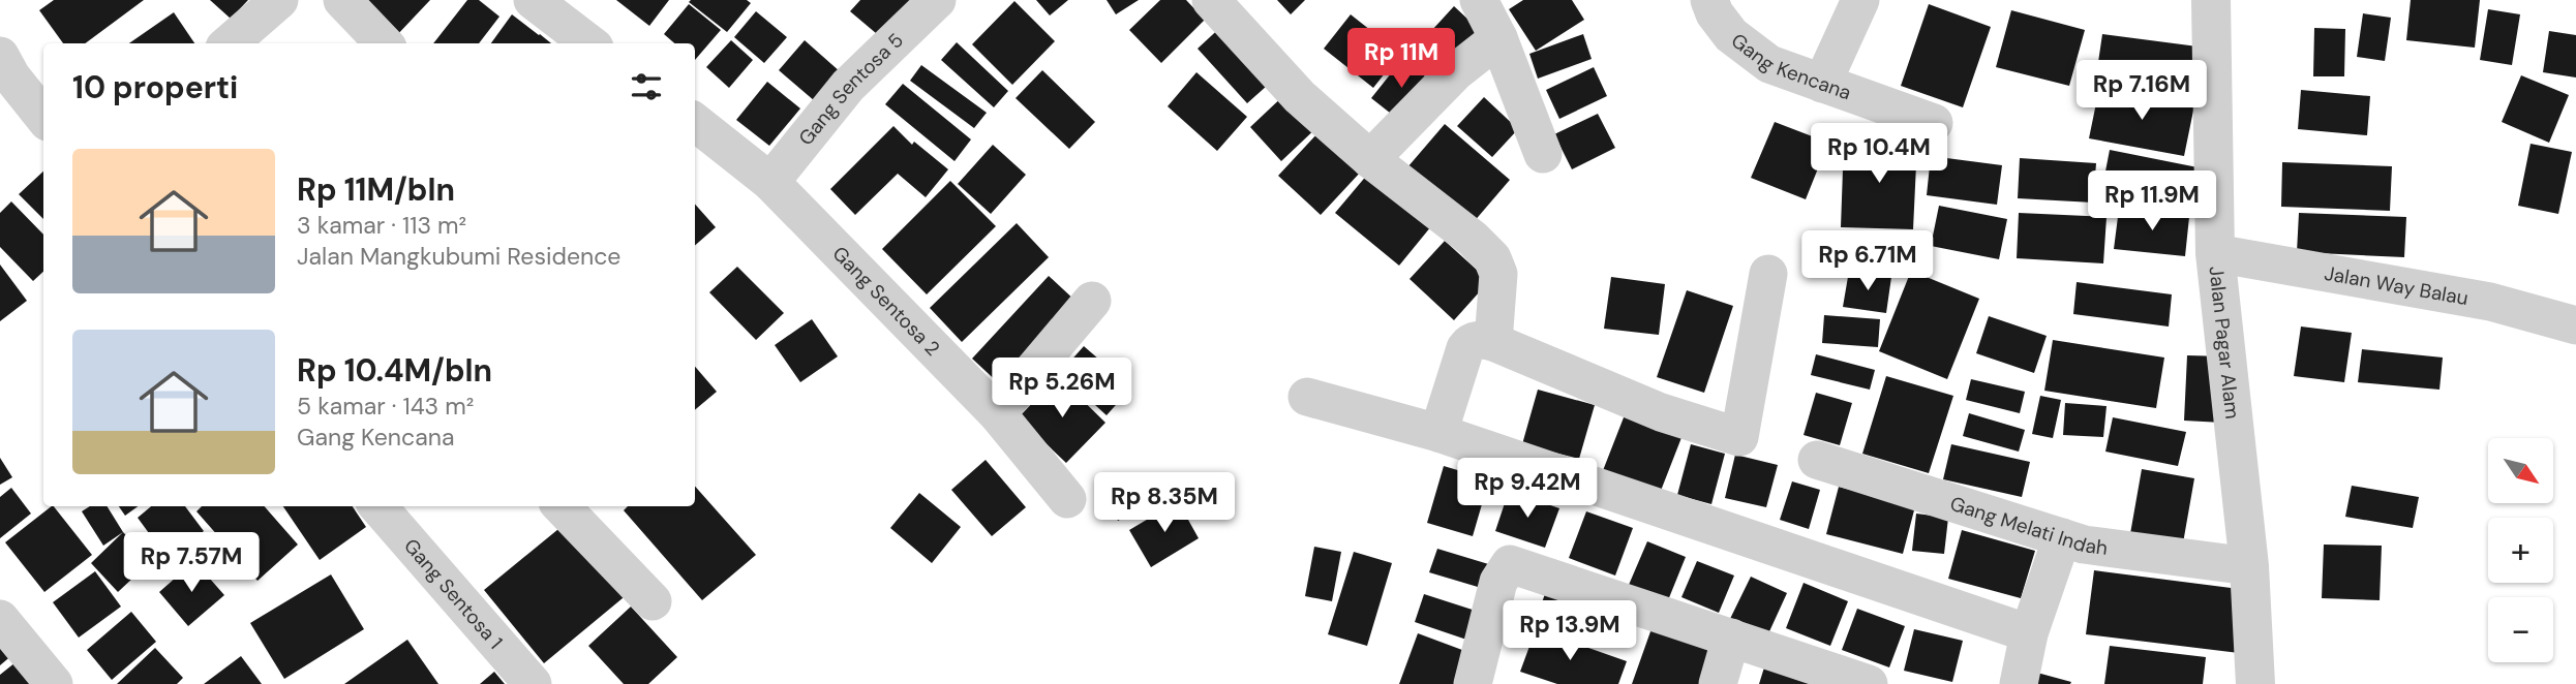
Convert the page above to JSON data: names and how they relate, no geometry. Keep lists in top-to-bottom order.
{
  "streets": {
    "street": [
      "Gang Kencana",
      "Gang Sentosa 5",
      "Jalan Way Balau",
      "Gang Sentosa 2",
      "Jalan Pagar Alam",
      "Gang Melati Indah",
      "Gang Sentosa 1"
    ]
  },
  "crossings": [
    ["Gang Sentosa 5", "Gang Sentosa 2"],
    ["Jalan Way Balau", "Jalan Pagar Alam"],
    ["Jalan Pagar Alam", "Gang Melati Indah"]
  ],
  "north": "bottom right",
  "page": {
    "price": [
      "Rp 11M",
      "Rp 7.16M",
      "Rp 10.4M",
      "Rp 11.9M",
      "Rp 6.71M",
      "Rp 5.26M",
      "Rp 9.42M",
      "Rp 8.35M",
      "Rp 7.57M",
      "Rp 13.9M"
    ],
    "heading": "10 properti",
    "list": [
      {
        "name": "Rp 11M/bln",
        "note": "3 kamar · 113 m² · Jalan Mangkubumi Residence"
      },
      {
        "name": "Rp 10.4M/bln",
        "note": "5 kamar · 143 m² · Gang Kencana"
      }
    ],
    "map_buttons": ["+", "−"]
  }
}
